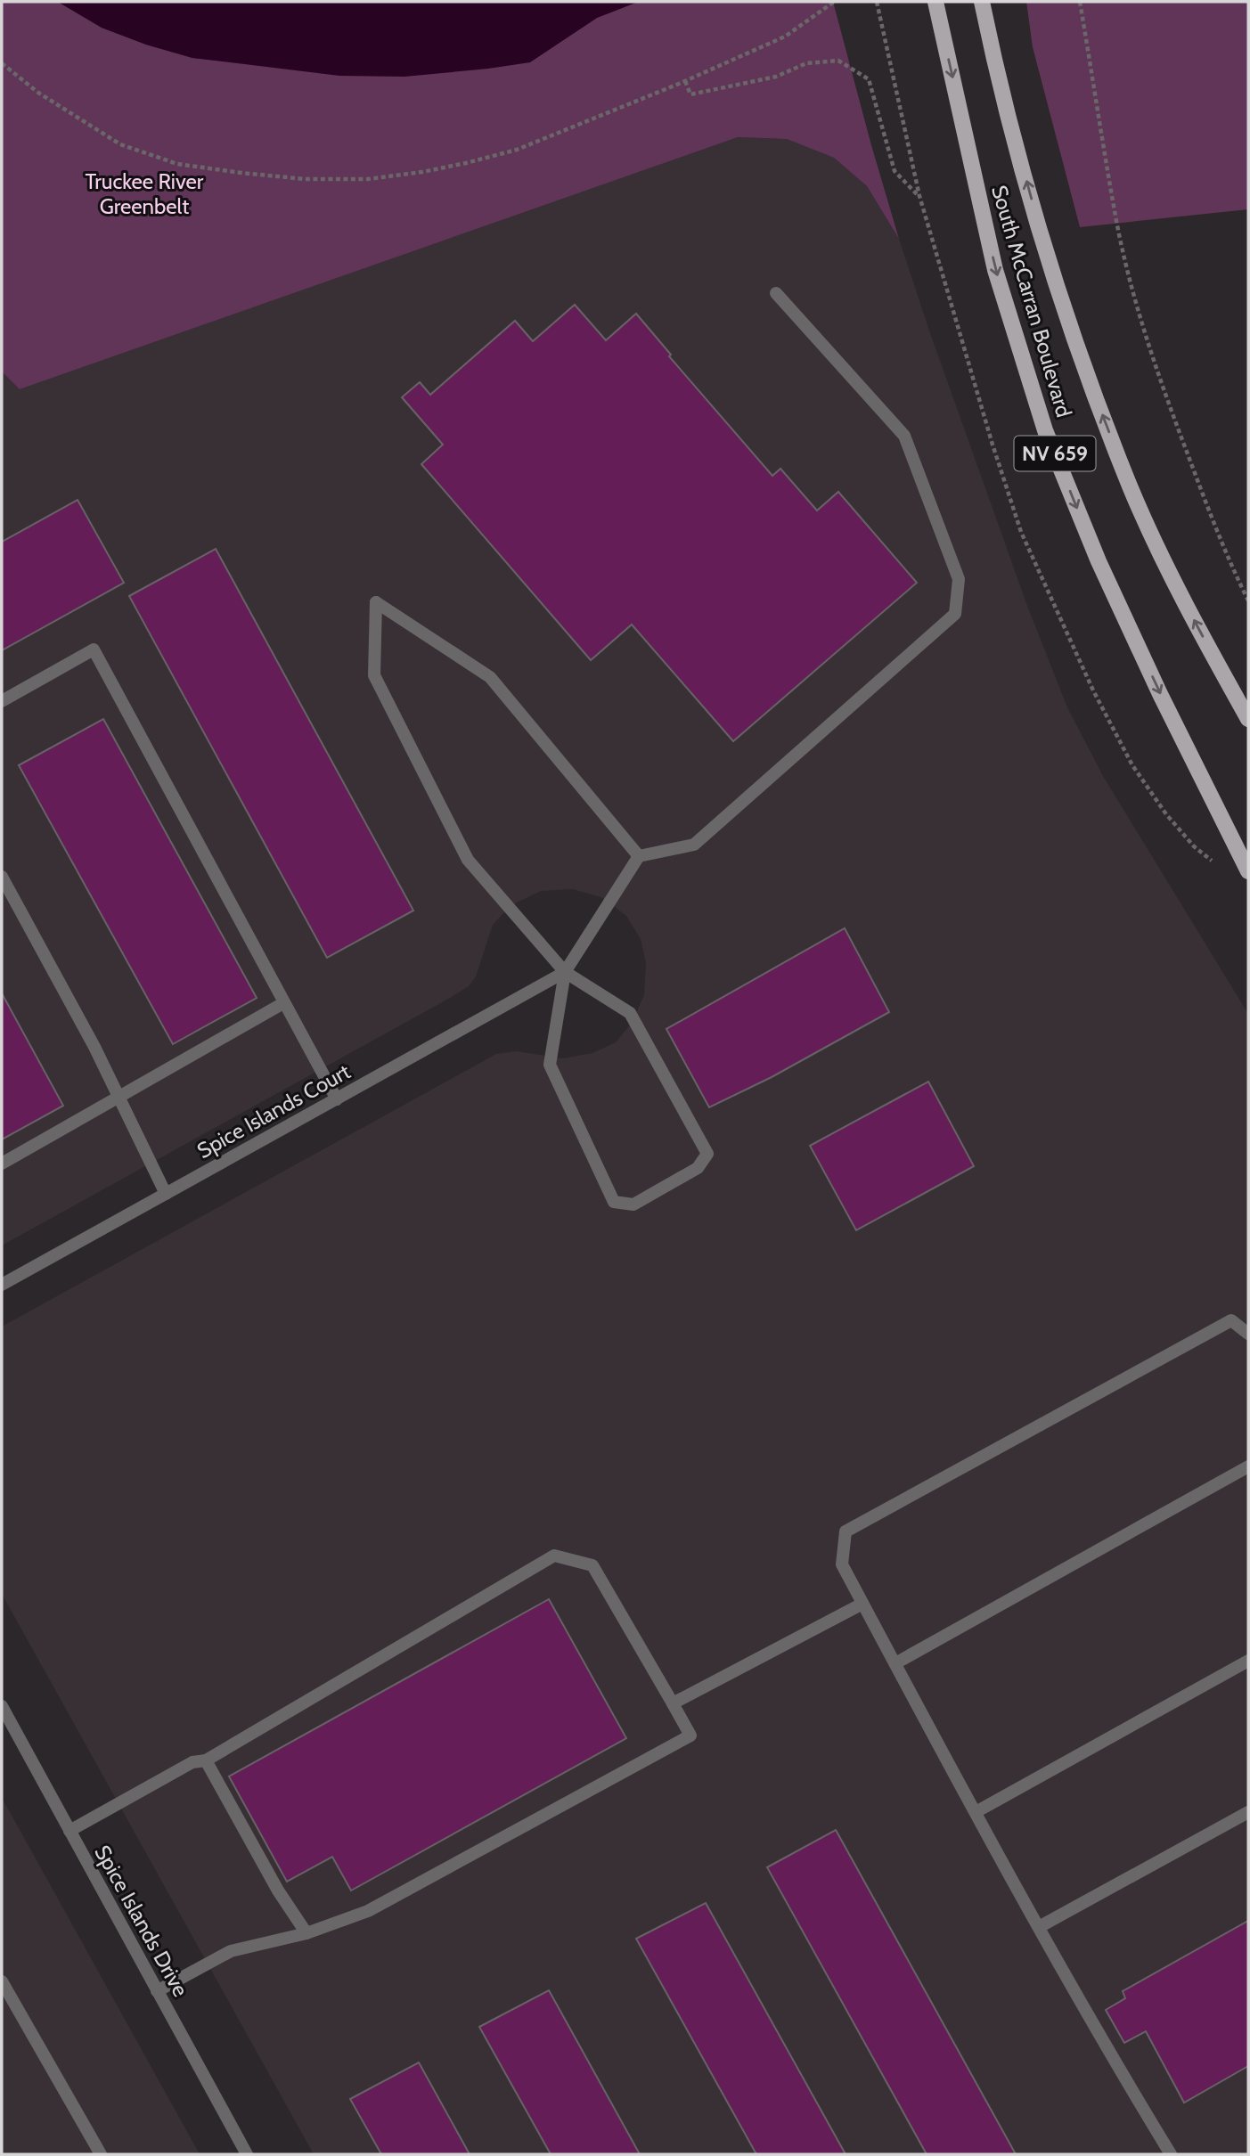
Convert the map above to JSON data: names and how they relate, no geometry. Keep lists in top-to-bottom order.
{
  "streets": {
    "main road": ["South McCarran Boulevard", "NV 659"],
    "street": ["Spice Islands Court", "Spice Islands Drive"]
  },
  "parks": ["Truckee River Greenbelt"]
}
